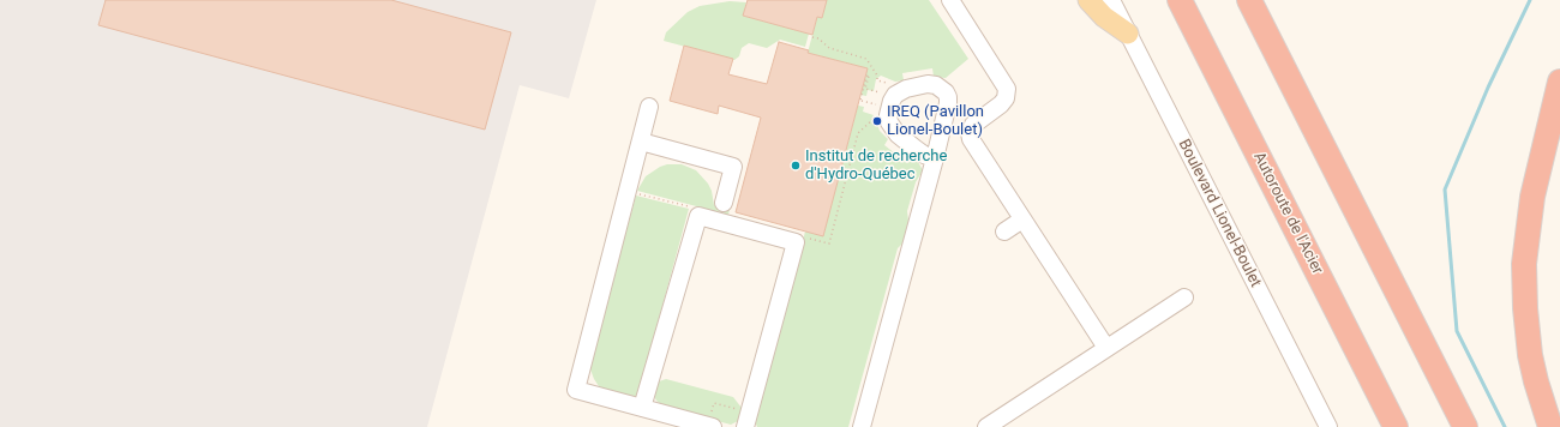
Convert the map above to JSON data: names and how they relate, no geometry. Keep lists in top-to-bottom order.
{
  "streets": {
    "highway": ["Autoroute de l'Acier"],
    "street": ["Boulevard Lionel-Boulet"]
  },
  "places": ["IREQ (Pavillon Lionel-Boulet)", "Institut de recherche d'Hydro-Québec"]
}
